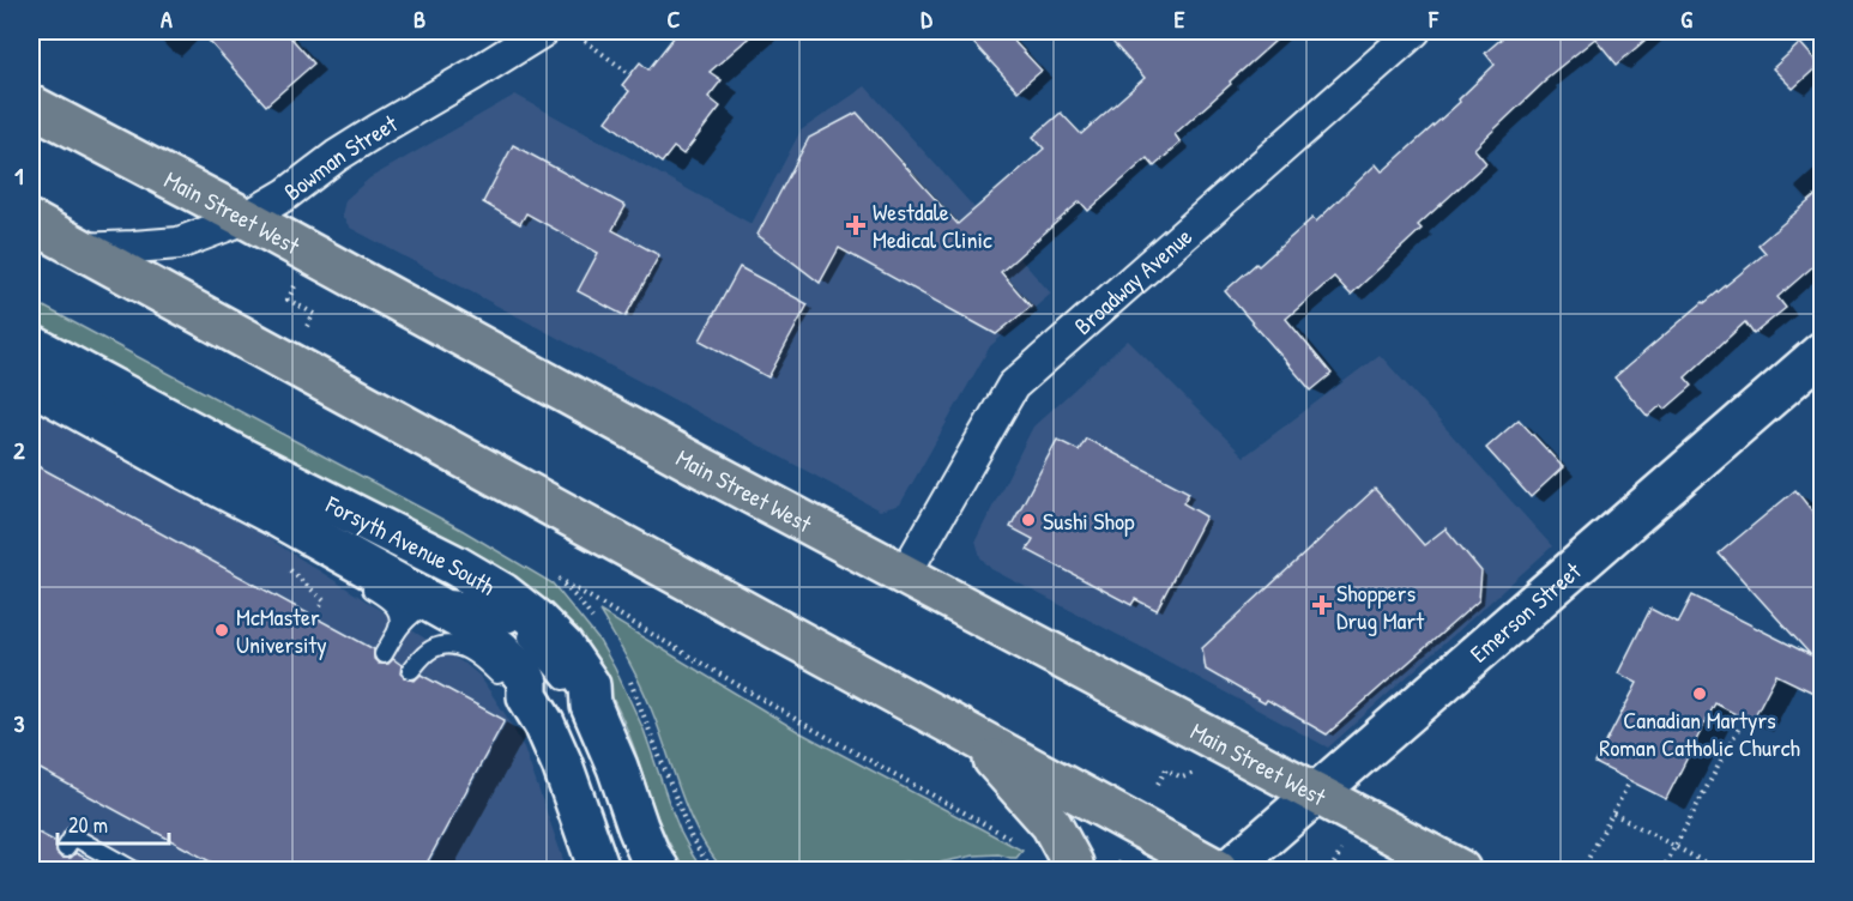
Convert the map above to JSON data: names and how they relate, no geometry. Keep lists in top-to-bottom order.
{
  "streets": {
    "main road": ["Main Street West"],
    "street": [
      "Bowman Street",
      "Broadway Avenue",
      "Forsyth Avenue South",
      "Emerson Street"
    ]
  },
  "crossings": [
    ["Bowman Street", "Main Street West"],
    ["Main Street West", "Broadway Avenue"],
    ["Main Street West", "Emerson Street"]
  ],
  "places": {
    "health": ["Westdale Medical Clinic", "Shoppers Drug Mart"],
    "other": ["Sushi Shop", "McMaster University", "Canadian Martyrs Roman Catholic Church"]
  },
  "scale_bar": "20 m",
  "grid": {
    "columns": [
      "A",
      "B",
      "C",
      "D",
      "E",
      "F",
      "G"
    ],
    "rows": ["1", "2", "3"]
  }
}
